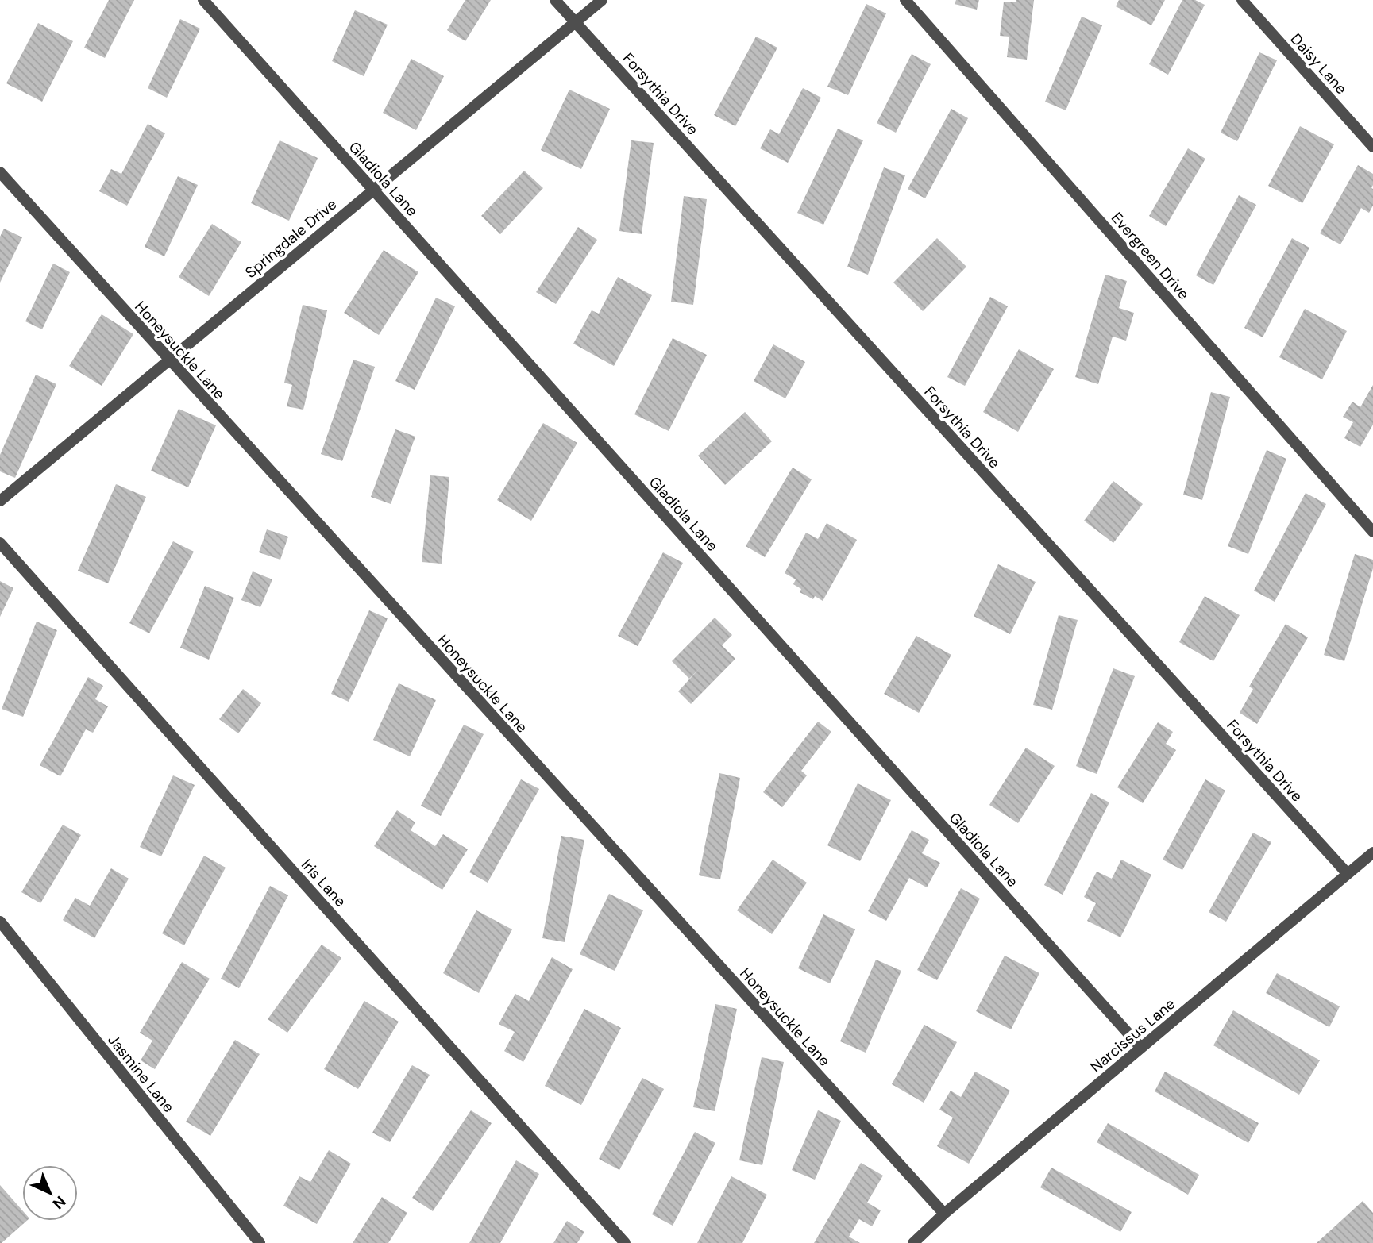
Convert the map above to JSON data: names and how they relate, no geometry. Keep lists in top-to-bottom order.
{
  "streets": {
    "street": [
      "Daisy Lane",
      "Forsythia Drive",
      "Gladiola Lane",
      "Springdale Drive",
      "Evergreen Drive",
      "Honeysuckle Lane",
      "Iris Lane",
      "Narcissus Lane",
      "Jasmine Lane"
    ]
  },
  "crossings": [
    ["Forsythia Drive", "Springdale Drive"],
    ["Forsythia Drive", "Narcissus Lane"],
    ["Gladiola Lane", "Springdale Drive"],
    ["Gladiola Lane", "Narcissus Lane"],
    ["Springdale Drive", "Honeysuckle Lane"],
    ["Honeysuckle Lane", "Narcissus Lane"]
  ],
  "north": "bottom right"
}
